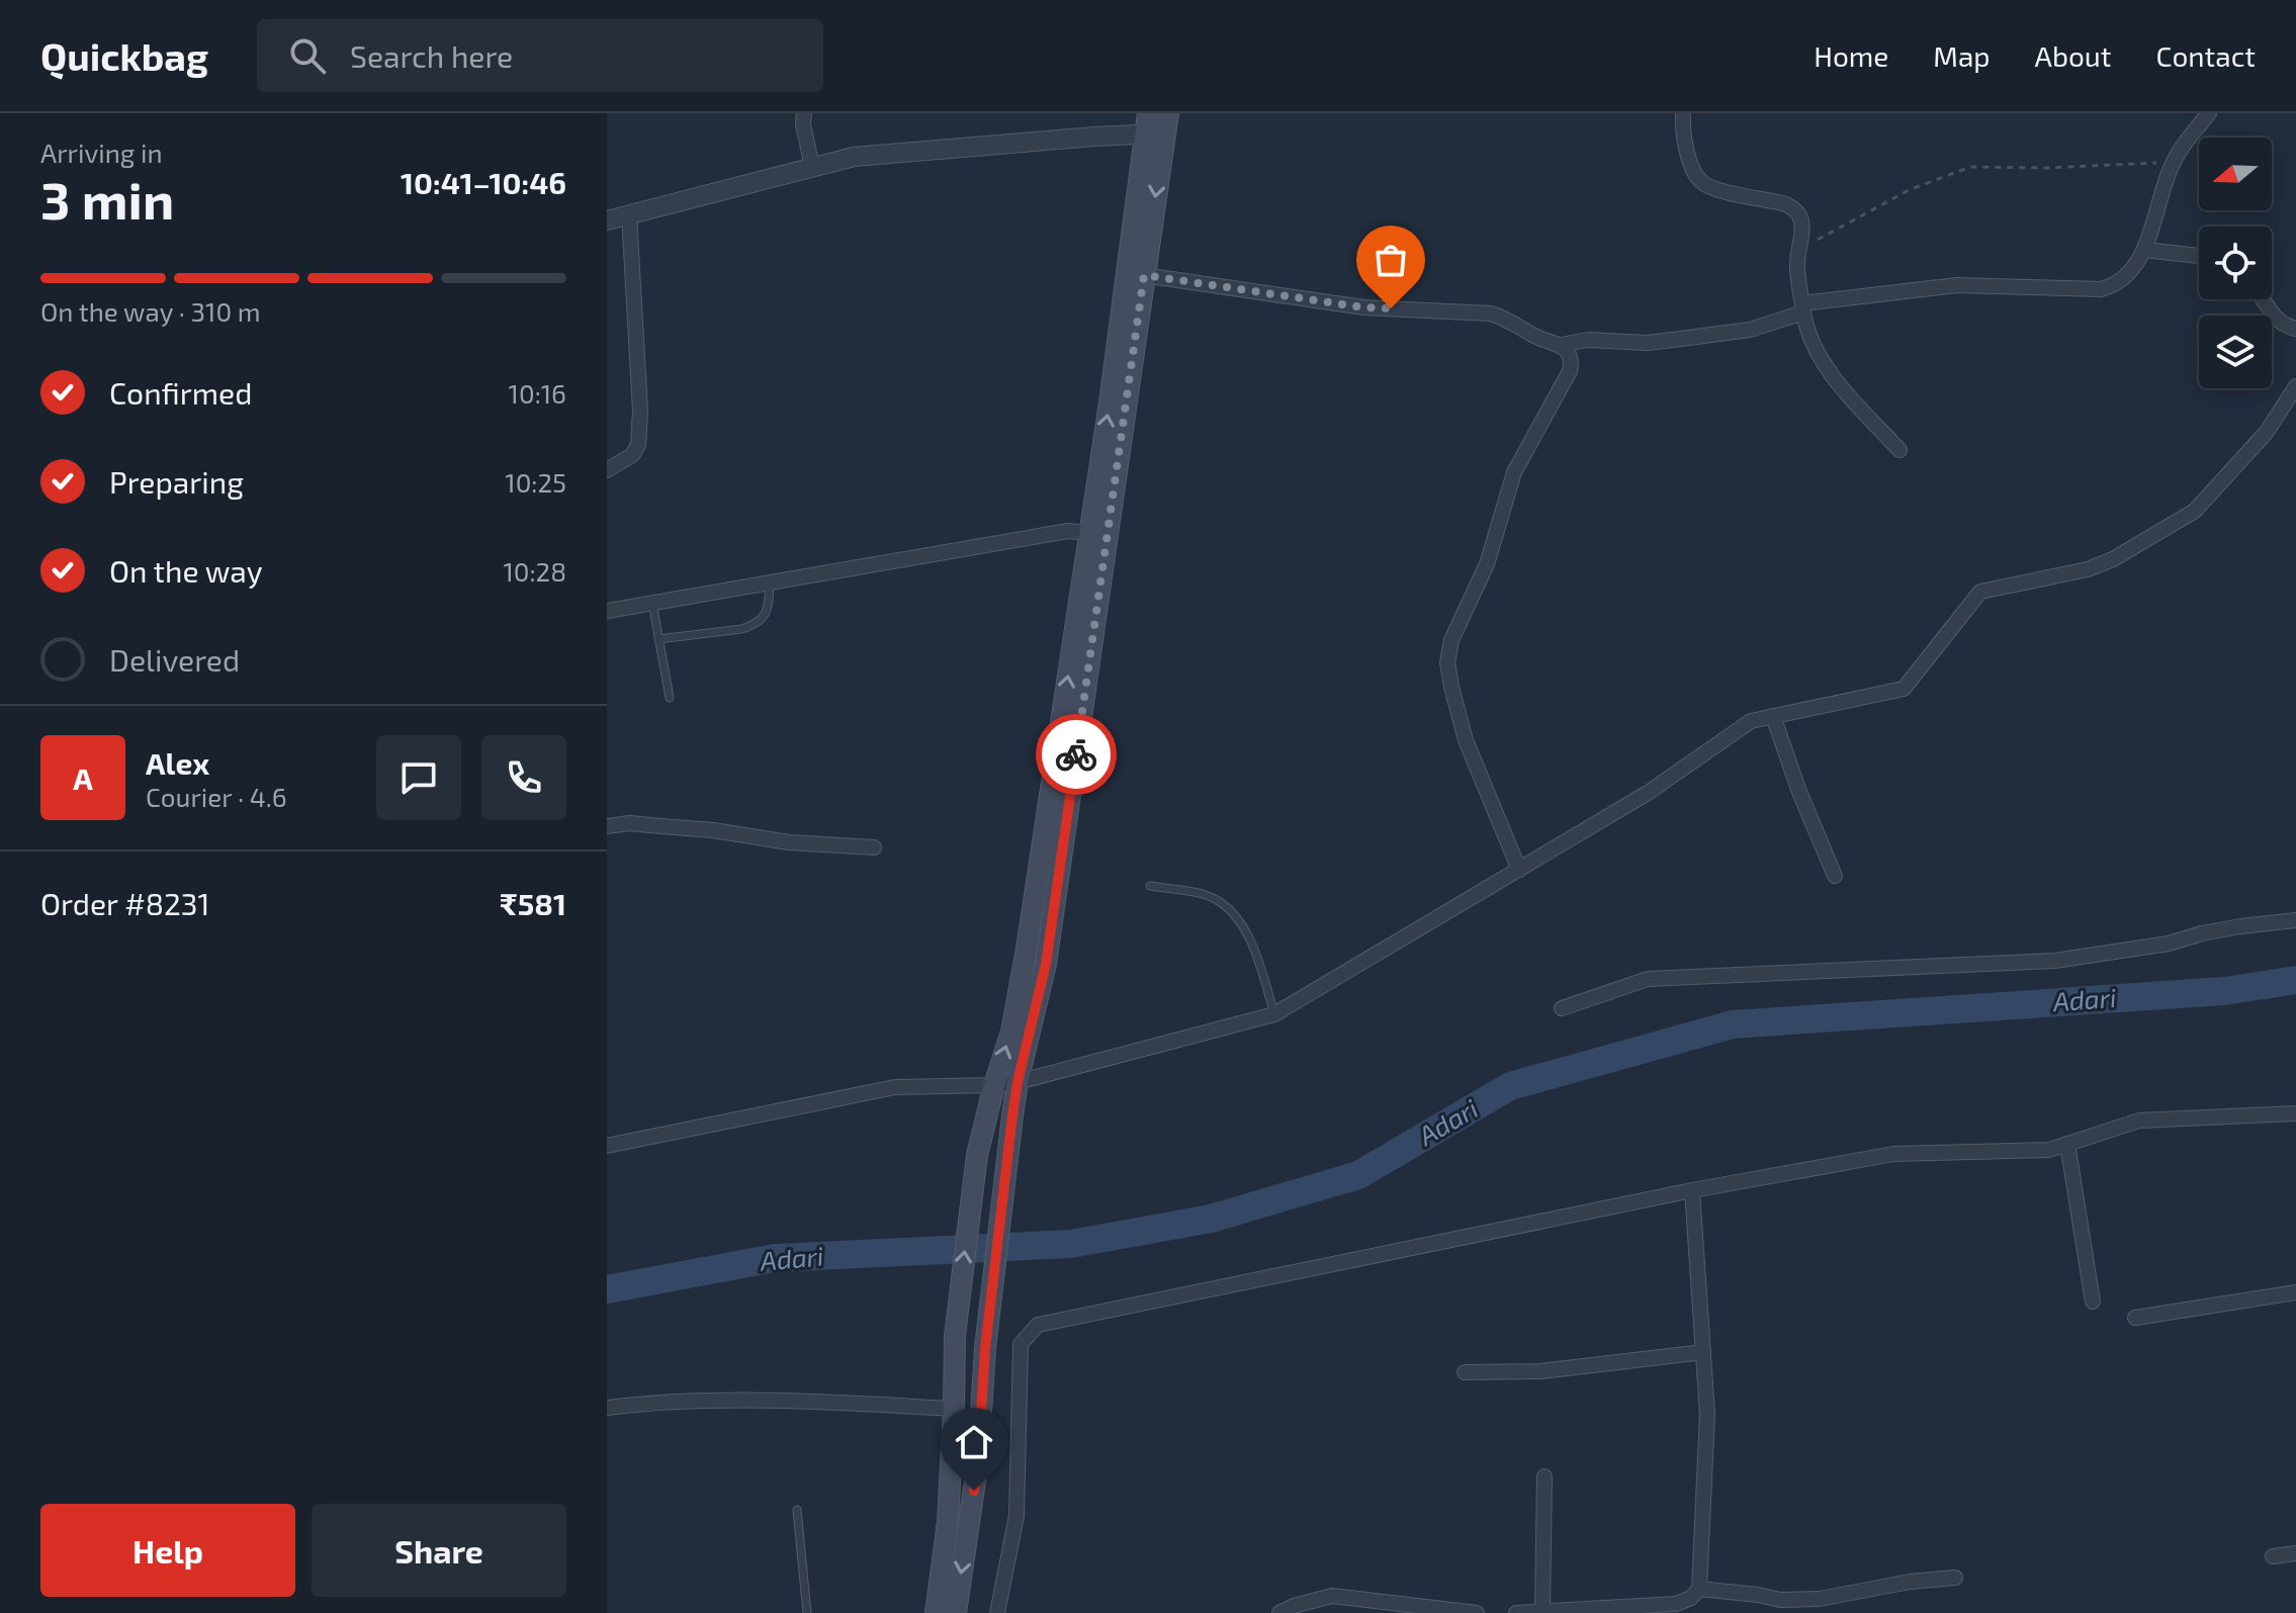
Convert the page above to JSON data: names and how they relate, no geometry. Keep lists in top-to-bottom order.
{
  "water": ["Adari"],
  "north": "left",
  "page": {
    "header": "Quickbag",
    "search": "Search here",
    "nav": [
      "Home",
      "Map",
      "About",
      "Contact"
    ],
    "heading": ["3 min", "Arriving in", "10:41–10:46"],
    "panel": [
      "Alex",
      "Courier · 4.6",
      "Order #8231",
      "₹581"
    ],
    "bar": "On the way · 310 m",
    "list": [
      ["Confirmed", "10:16"],
      ["Preparing", "10:25"],
      ["On the way", "10:28"],
      "Delivered"
    ],
    "round": "A",
    "buttons": ["Help", "Share"]
  }
}
